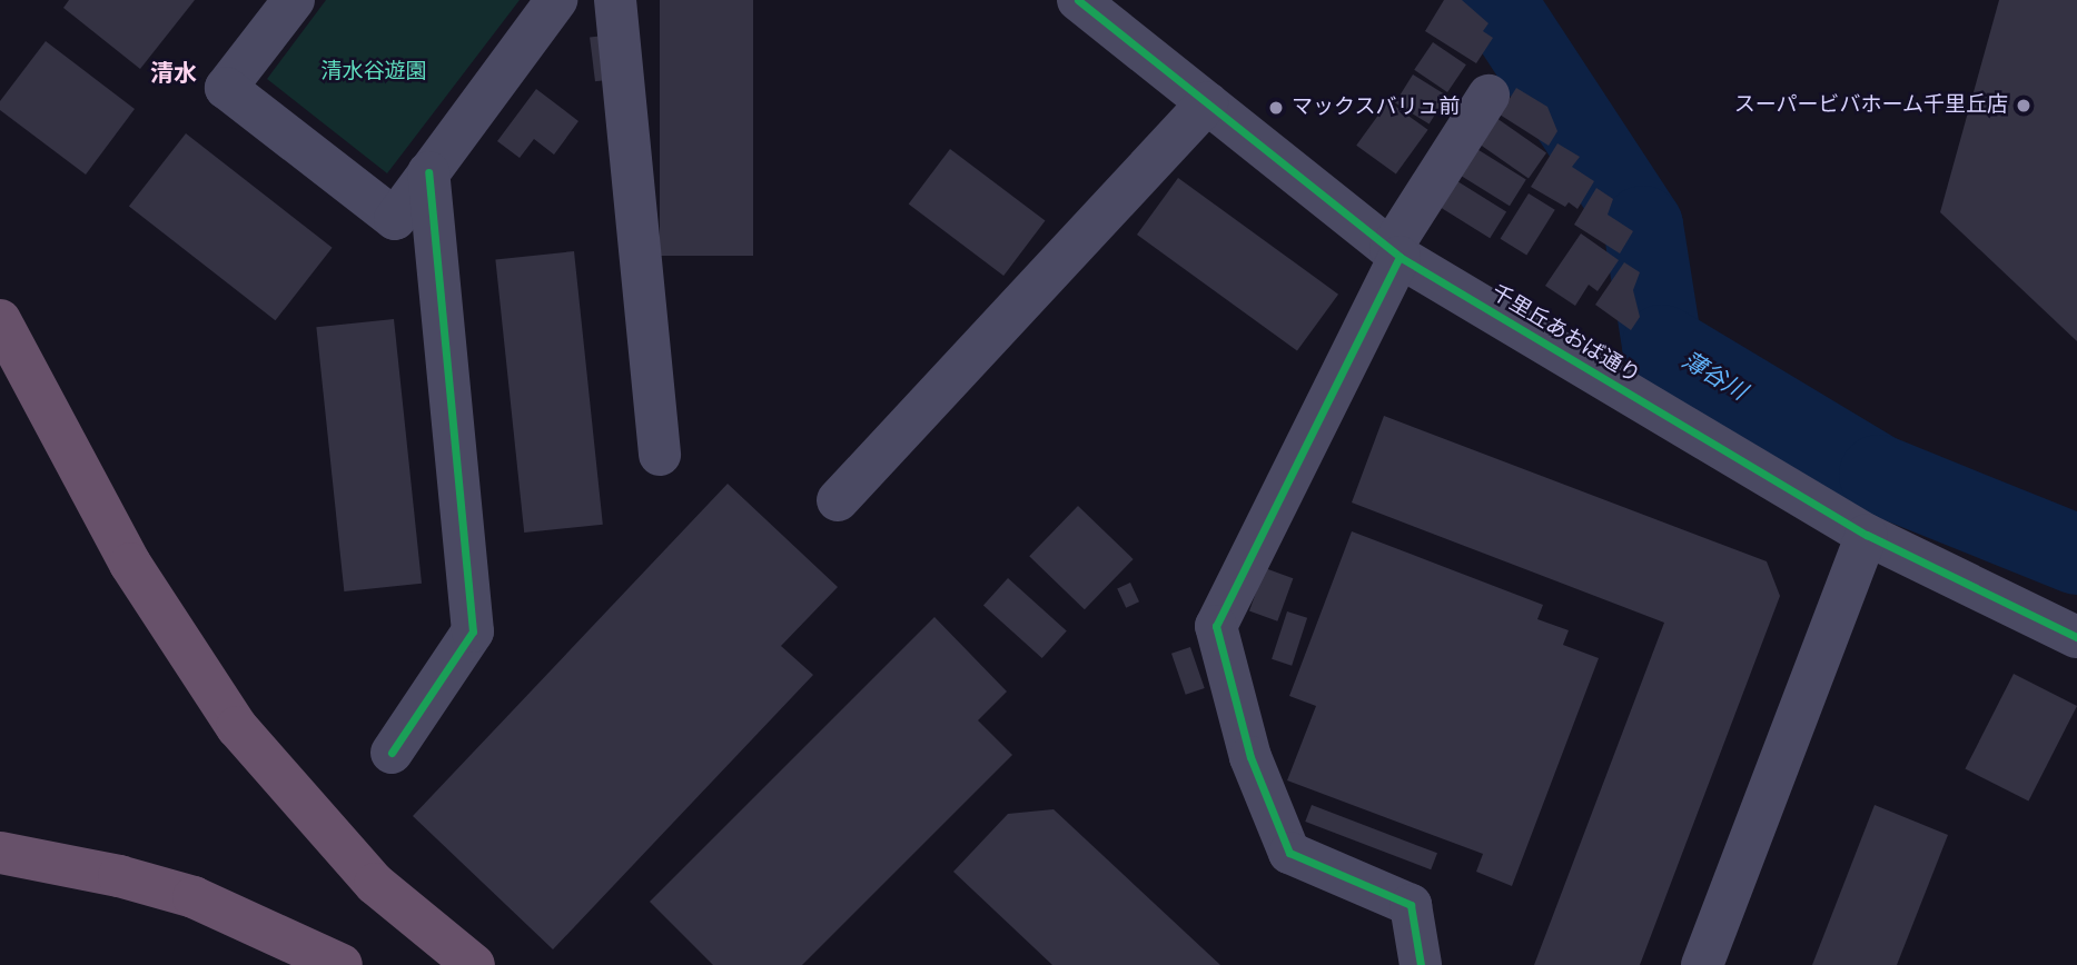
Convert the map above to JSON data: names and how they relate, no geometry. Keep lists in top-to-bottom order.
{
  "streets": {
    "street": ["千里丘あおば通り"]
  },
  "districts": ["清水"],
  "water": ["薄谷川"],
  "parks": ["清水谷遊園"],
  "places": ["スーパービバホーム千里丘店", "マックスバリュ前"]
}
